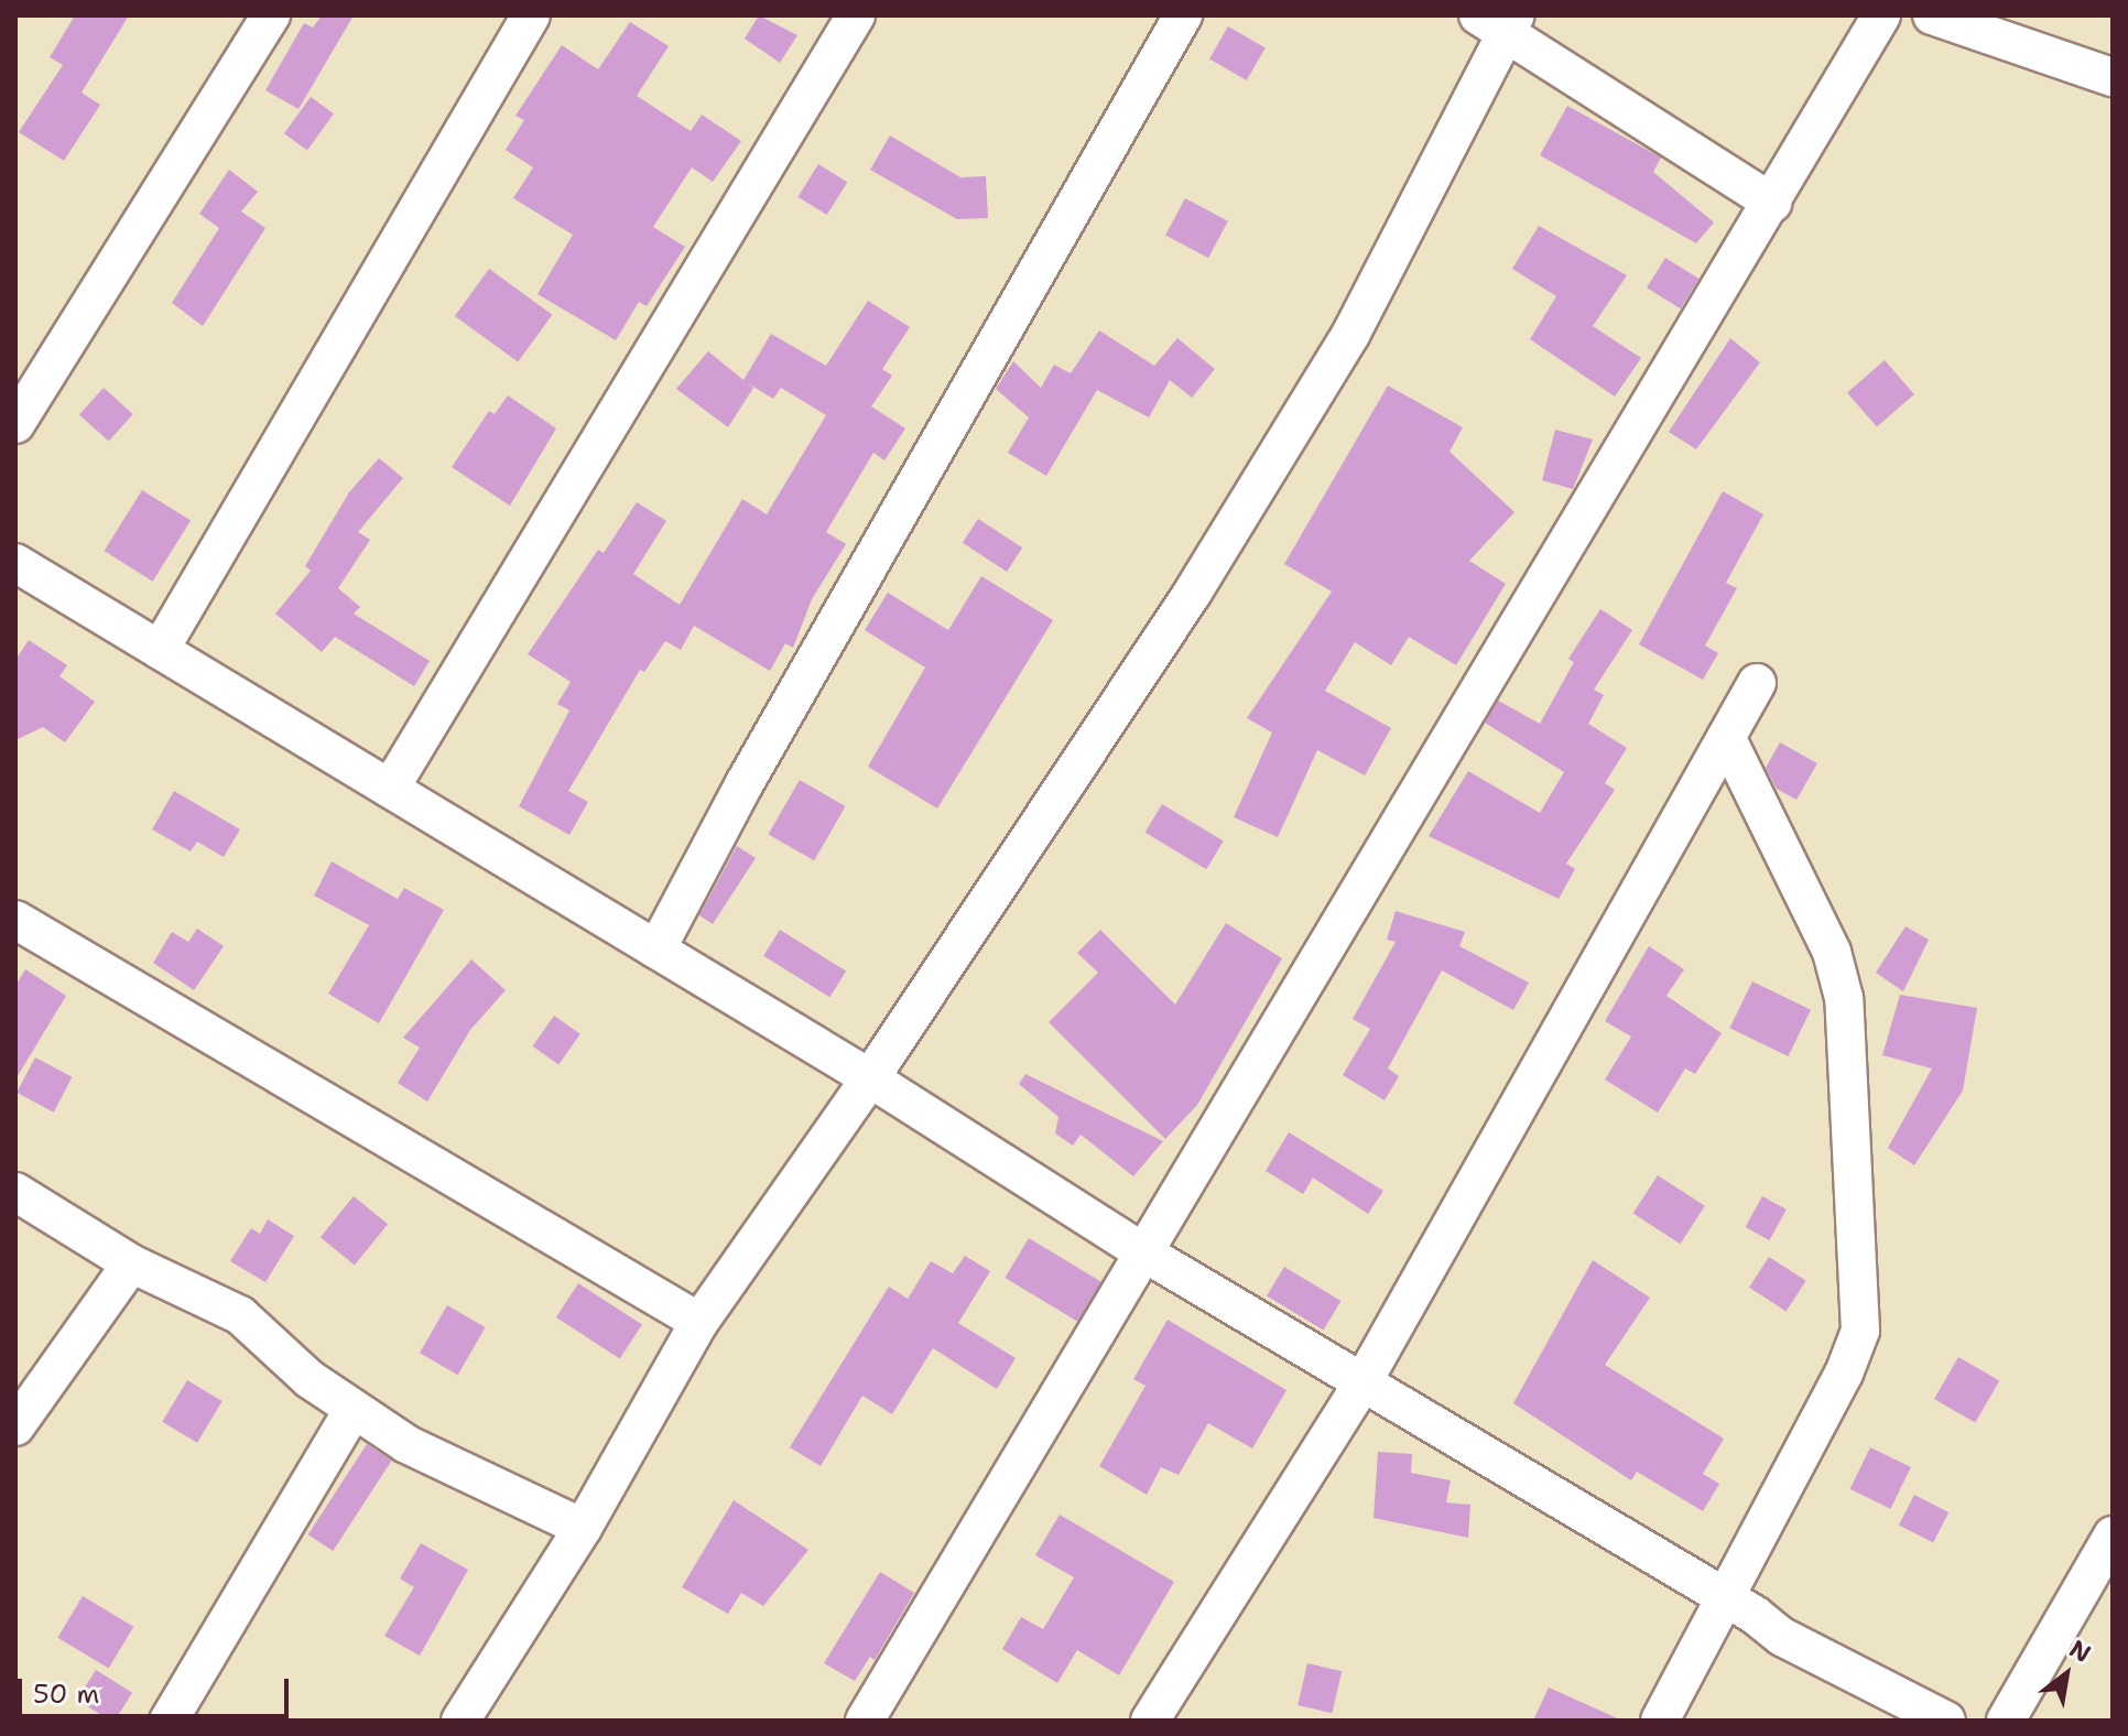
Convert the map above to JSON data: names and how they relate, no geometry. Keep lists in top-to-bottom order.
{
  "scale_bar": "50 m",
  "north": "top right"
}
